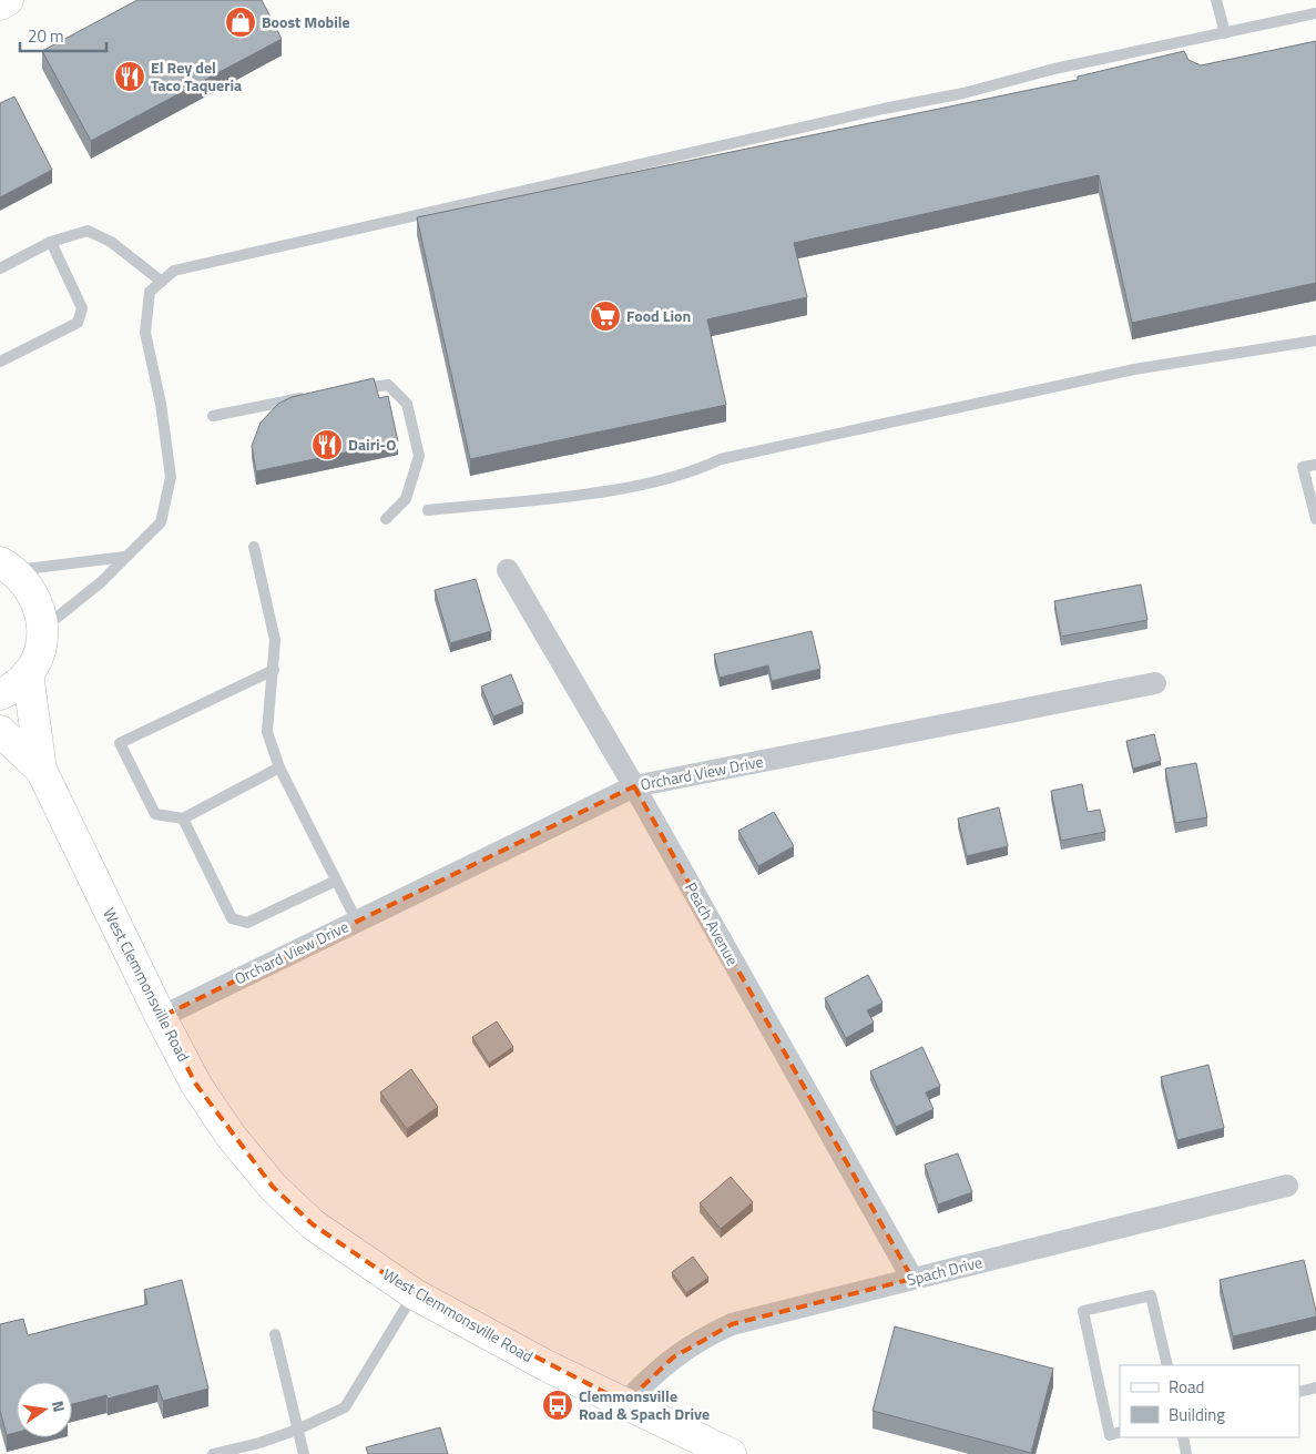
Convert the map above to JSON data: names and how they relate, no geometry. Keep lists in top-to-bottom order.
{
  "streets": {
    "main road": ["West Clemmonsville Road"],
    "street": ["Orchard View Drive", "Peach Avenue", "Spach Drive"]
  },
  "crossings": [
    ["Orchard View Drive", "Peach Avenue"],
    ["Orchard View Drive", "West Clemmonsville Road"],
    ["Peach Avenue", "Spach Drive"],
    ["West Clemmonsville Road", "Spach Drive"]
  ],
  "places": {
    "shop": ["Boost Mobile"],
    "restaurant": ["El Rey del Taco Taqueria", "Dairi-O"],
    "supermarket": ["Food Lion"],
    "bus stop": ["Clemmonsville Road & Spach Drive"]
  },
  "legend": ["Road", "Building"],
  "scale_bar": "20 m",
  "north": "right"
}
